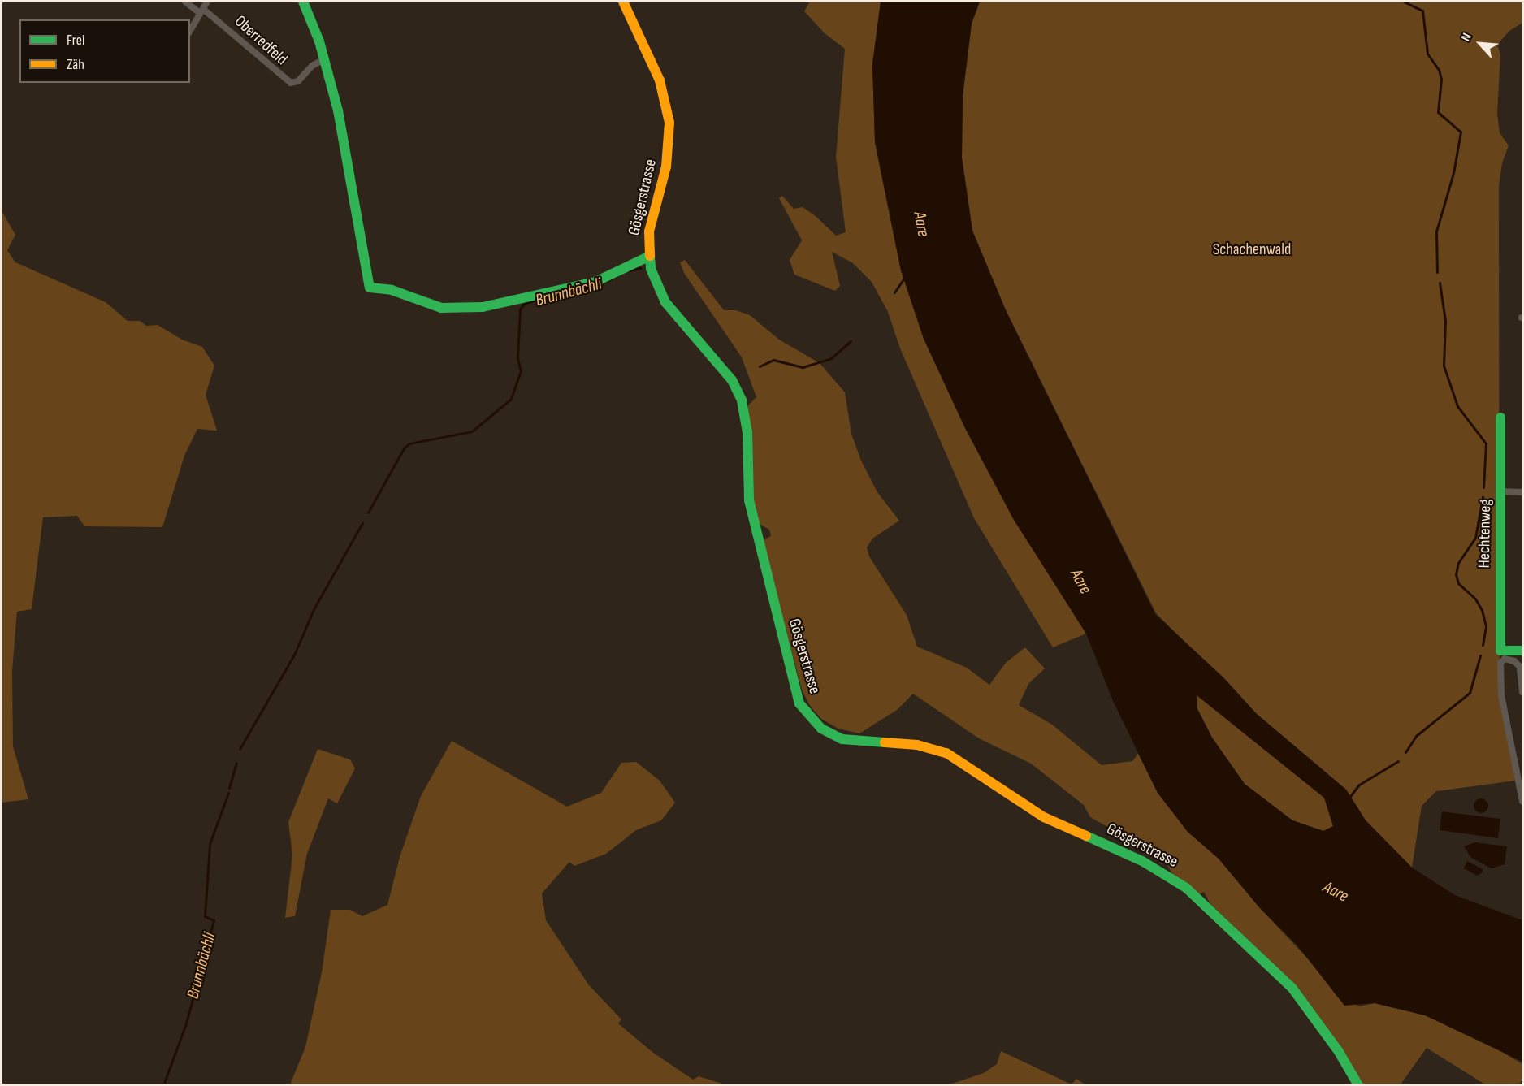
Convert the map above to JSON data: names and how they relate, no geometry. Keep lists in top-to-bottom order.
{
  "streets": {
    "main road": ["Gösgerstrasse", "Hechtenweg"],
    "street": ["Oberredfeld"]
  },
  "water": ["Aare", "Brunnbächli"],
  "parks": ["Schachenwald"],
  "legend": ["Frei", "Zäh"],
  "north": "top left"
}
